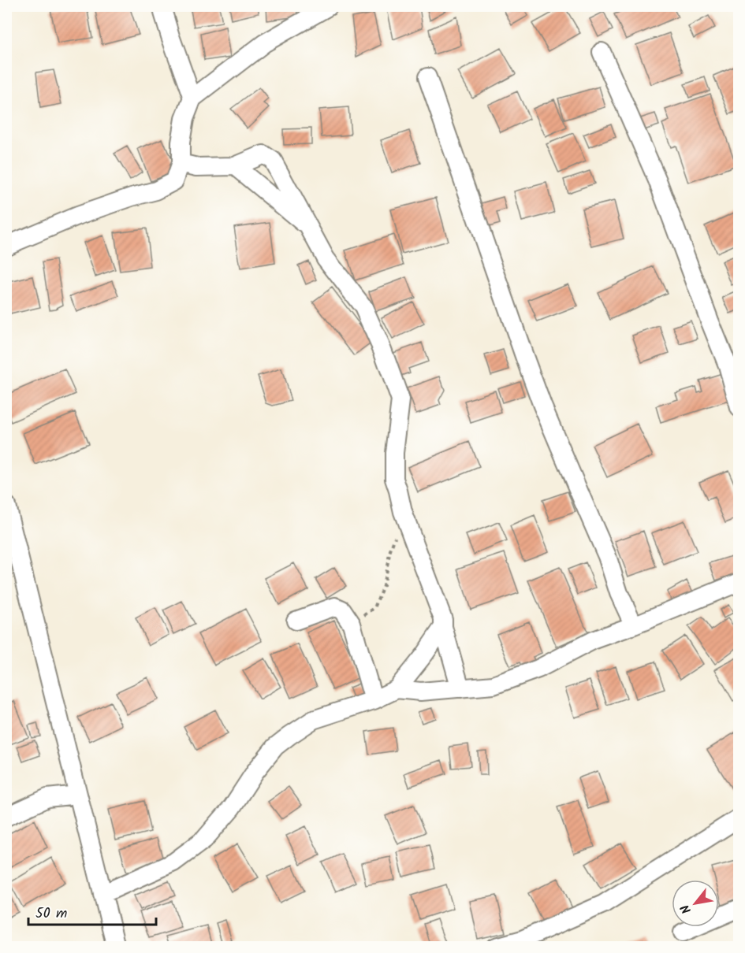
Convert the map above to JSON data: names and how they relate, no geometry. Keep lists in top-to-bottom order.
{
  "scale_bar": "50 m",
  "north": "bottom left"
}
